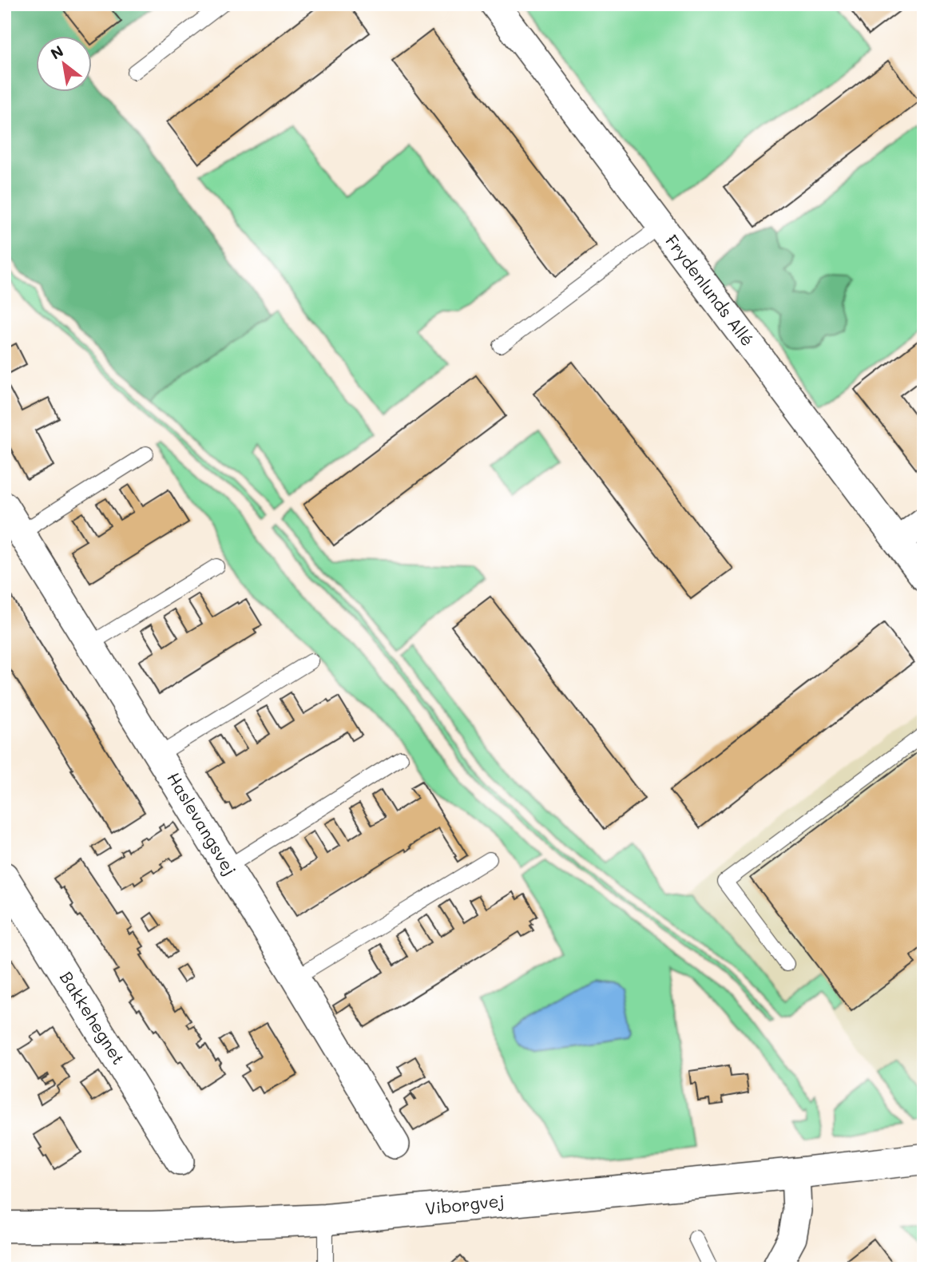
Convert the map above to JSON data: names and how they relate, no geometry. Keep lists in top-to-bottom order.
{
  "streets": {
    "street": [
      "Frydenlunds Allé",
      "Haslevangsvej",
      "Bakkehegnet",
      "Viborgvej"
    ]
  },
  "north": "top left"
}
